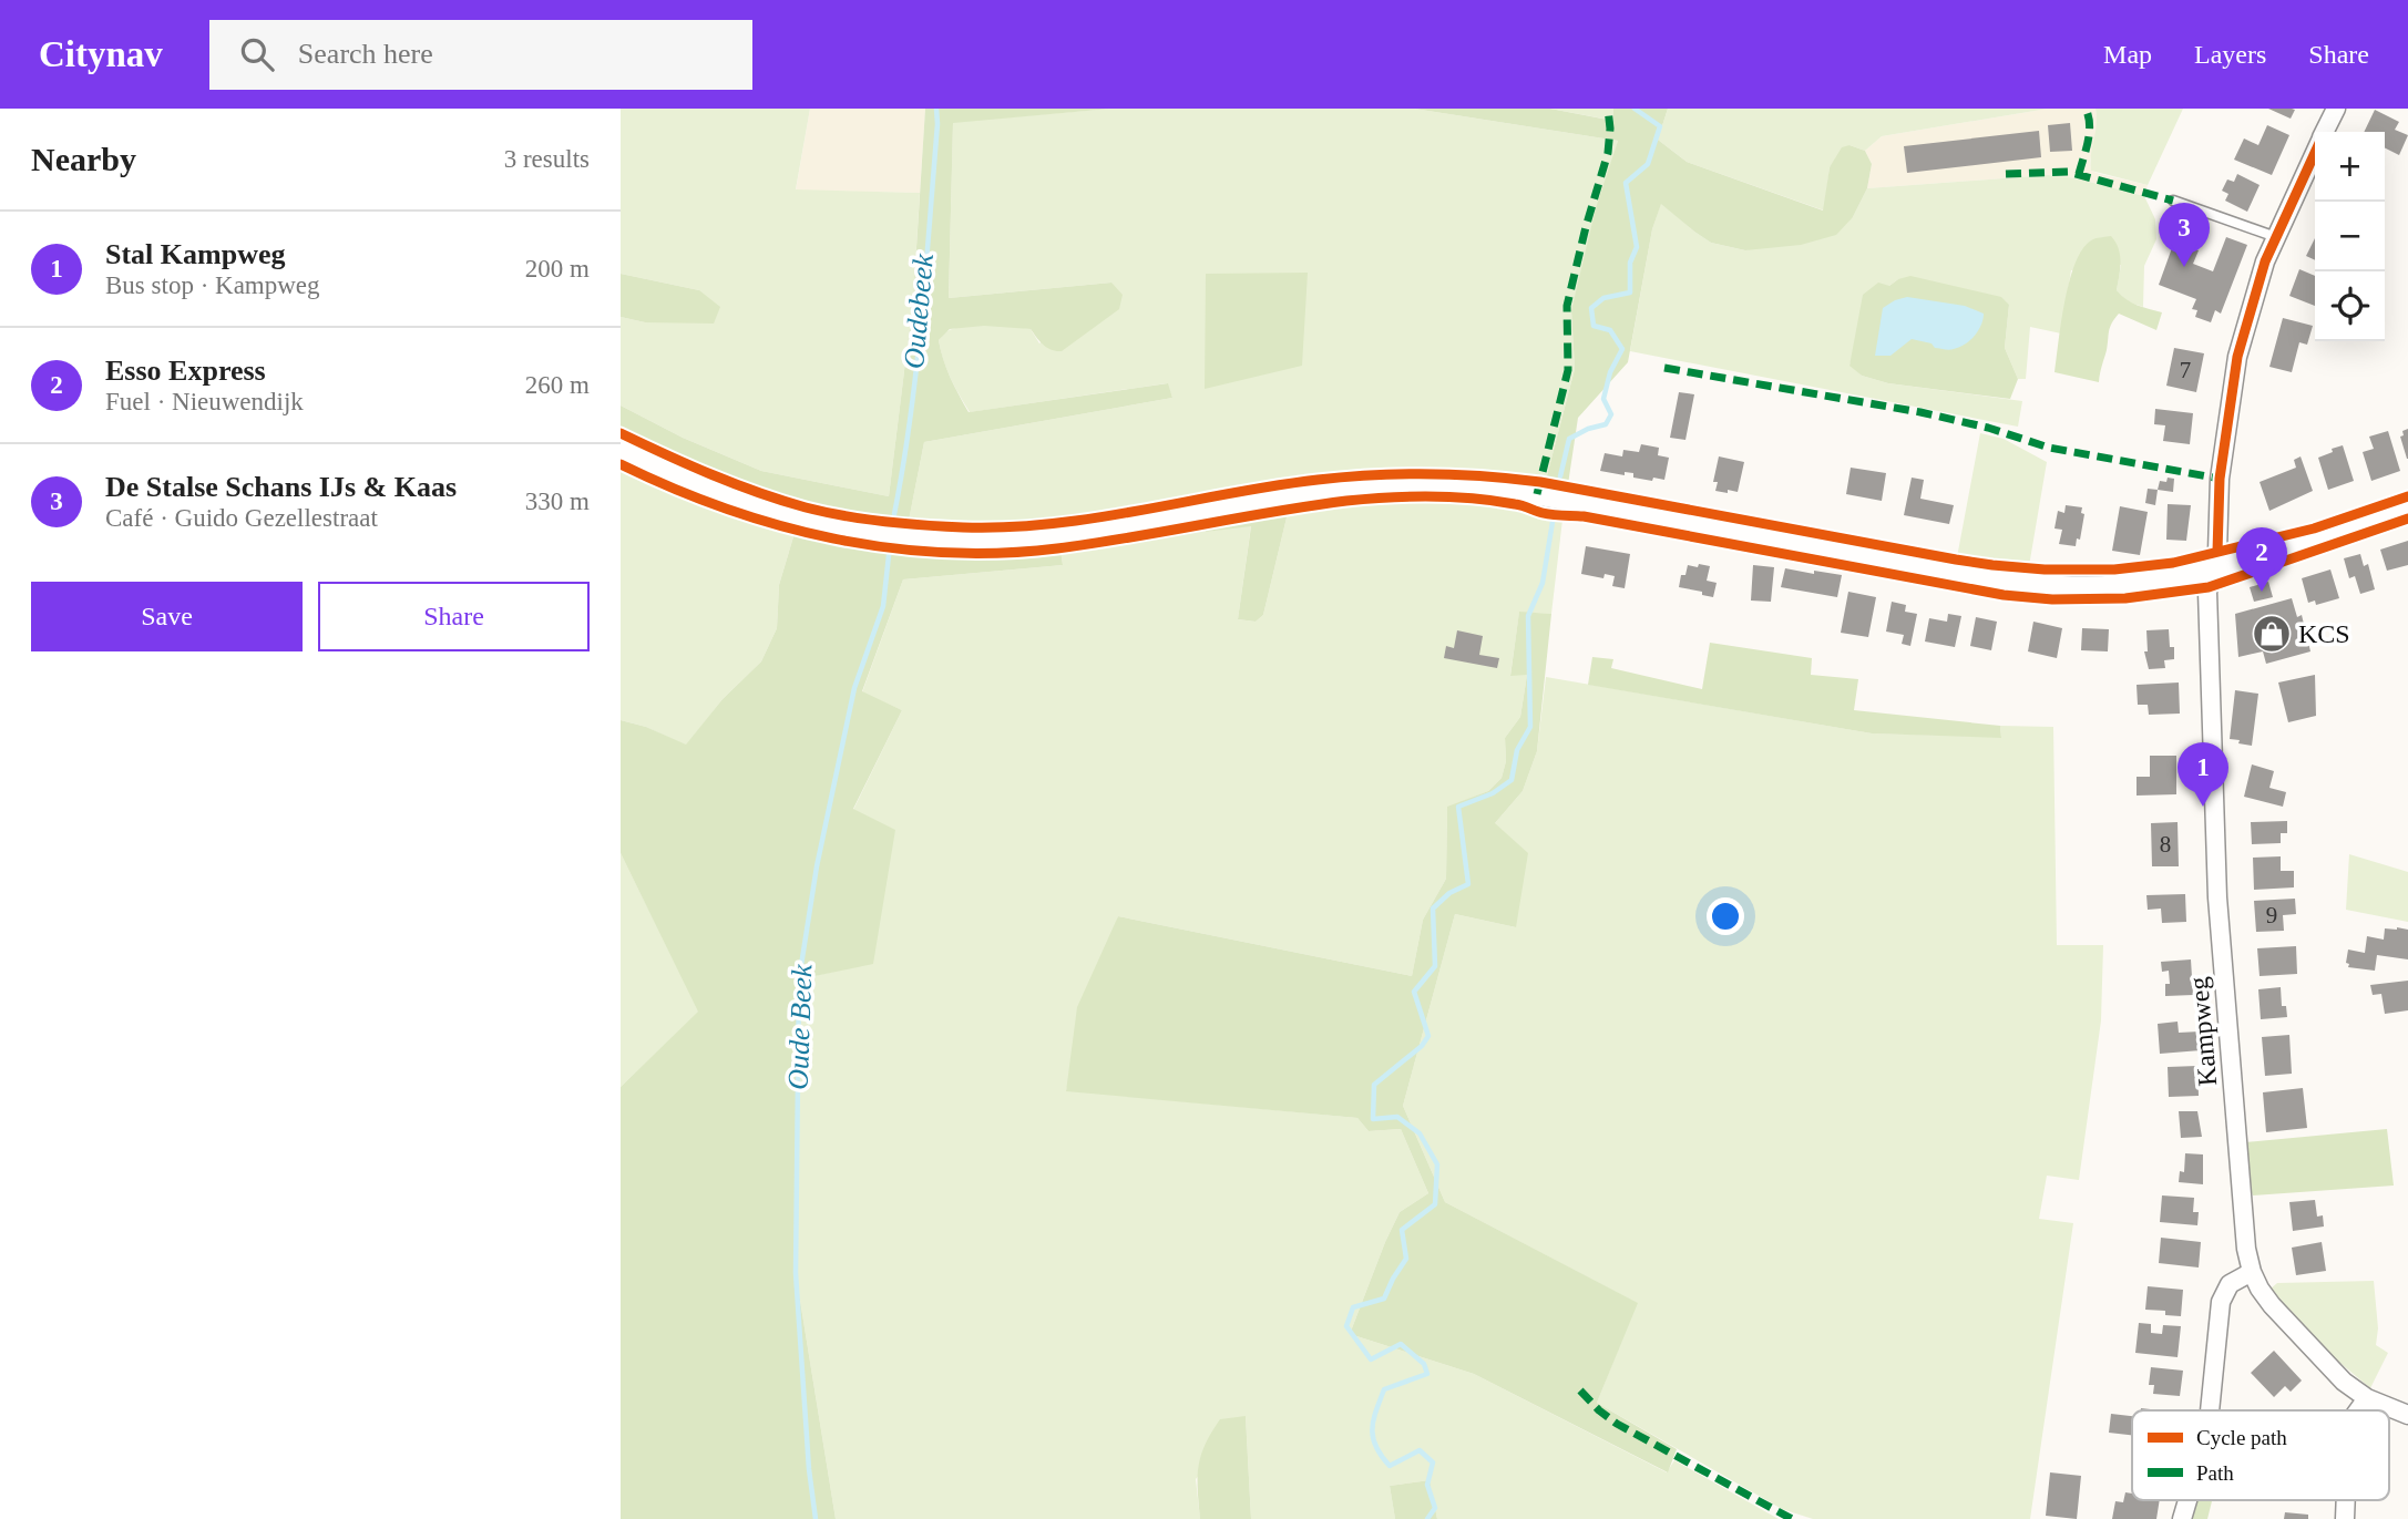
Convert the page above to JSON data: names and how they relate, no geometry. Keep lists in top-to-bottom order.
{
  "streets": {
    "street": ["Kampweg"]
  },
  "water": ["Oudebeek", "Oude Beek"],
  "places": {
    "shop": ["KCS"]
  },
  "house_numbers": ["7", "8", "9"],
  "legend": ["Cycle path", "Path"],
  "page": {
    "header": "Citynav",
    "search": "Search here",
    "nav": ["Map", "Layers", "Share"],
    "heading": ["Nearby", "3 results"],
    "map_buttons": ["+", "−"],
    "pins": ["3", "2", "1"],
    "list": [
      {
        "mark": "1",
        "name": "Stal Kampweg",
        "note": "Bus stop · Kampweg",
        "value": "200 m"
      },
      {
        "mark": "2",
        "name": "Esso Express",
        "note": "Fuel · Nieuwendijk",
        "value": "260 m"
      },
      {
        "mark": "3",
        "name": "De Stalse Schans IJs & Kaas",
        "note": "Café · Guido Gezellestraat",
        "value": "330 m"
      }
    ],
    "buttons": ["Save", "Share"]
  }
}
